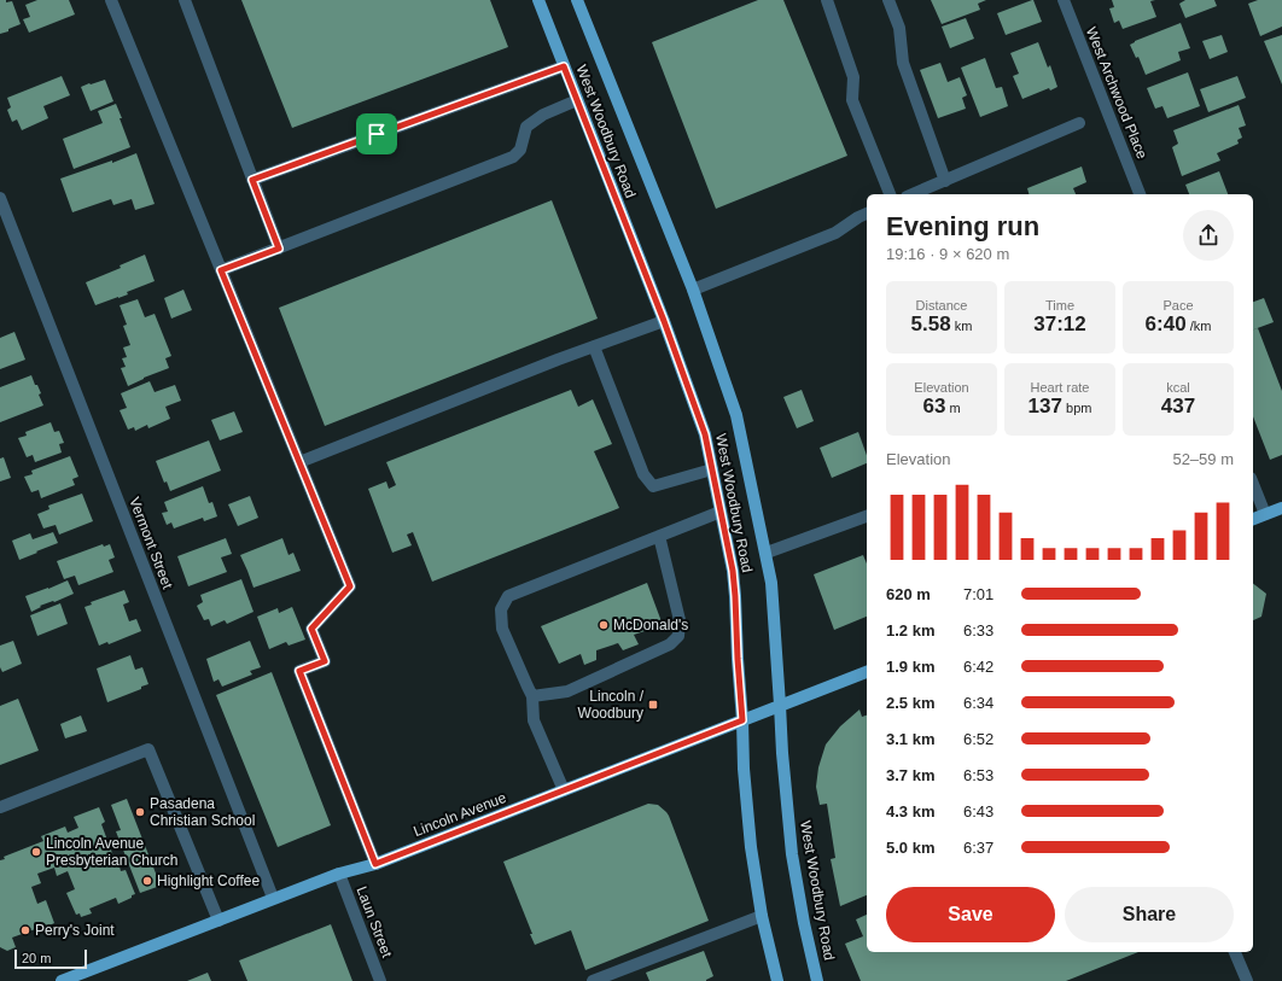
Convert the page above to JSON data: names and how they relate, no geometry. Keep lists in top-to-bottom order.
{
  "streets": {
    "main road": ["West Woodbury Road", "Lincoln Avenue"],
    "street": ["West Archwood Place", "Vermont Street", "Laun Street"]
  },
  "crossings": [
    ["West Woodbury Road", "Lincoln Avenue"],
    ["Vermont Street", "Lincoln Avenue"],
    ["Lincoln Avenue", "Laun Street"]
  ],
  "places": {
    "other": [
      "McDonald's",
      "Pasadena Christian School",
      "Lincoln Avenue Presbyterian Church",
      "Highlight Coffee",
      "Perry's Joint"
    ],
    "transit": ["Lincoln / Woodbury"]
  },
  "scale_bar": "20 m",
  "page": {
    "heading": ["Evening run", "19:16 · 9 × 620 m"],
    "stats": [
      ["Distance", "5.58 km"],
      ["Time", "37:12"],
      ["Pace", "6:40 /km"],
      ["Elevation", "63 m"],
      ["Heart rate", "137 bpm"],
      ["kcal", "437"]
    ],
    "chart": ["Elevation", "52–59 m"],
    "list": [
      {
        "name": "620 m",
        "note": "7:01"
      },
      {
        "name": "1.2 km",
        "note": "6:33"
      },
      {
        "name": "1.9 km",
        "note": "6:42"
      },
      {
        "name": "2.5 km",
        "note": "6:34"
      },
      {
        "name": "3.1 km",
        "note": "6:52"
      },
      {
        "name": "3.7 km",
        "note": "6:53"
      },
      {
        "name": "4.3 km",
        "note": "6:43"
      },
      {
        "name": "5.0 km",
        "note": "6:37"
      }
    ],
    "buttons": ["Save", "Share"],
    "scale": "20 m"
  }
}
